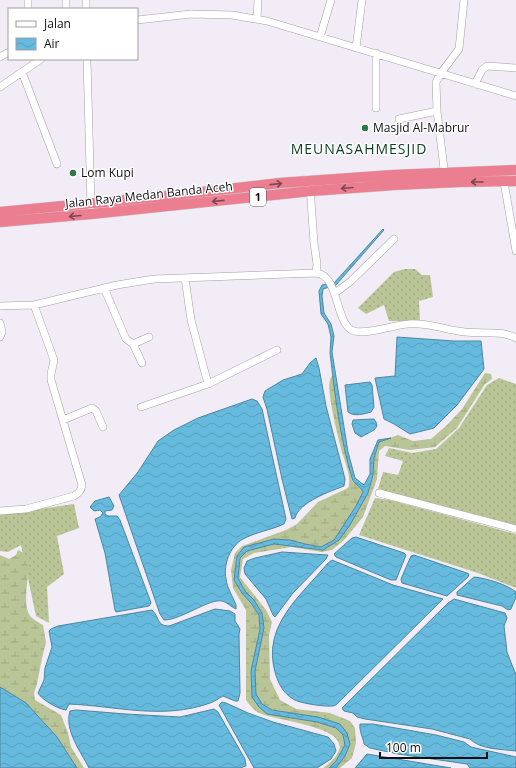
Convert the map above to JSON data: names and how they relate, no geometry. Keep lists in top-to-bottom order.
{
  "streets": {
    "highway": ["Jalan Raya Medan Banda Aceh", "1"]
  },
  "districts": ["MEUNASAHMESJID"],
  "places": ["Masjid Al-Mabrur", "Lom Kupi"],
  "legend": ["Jalan", "Air"],
  "scale_bar": "100 m"
}
